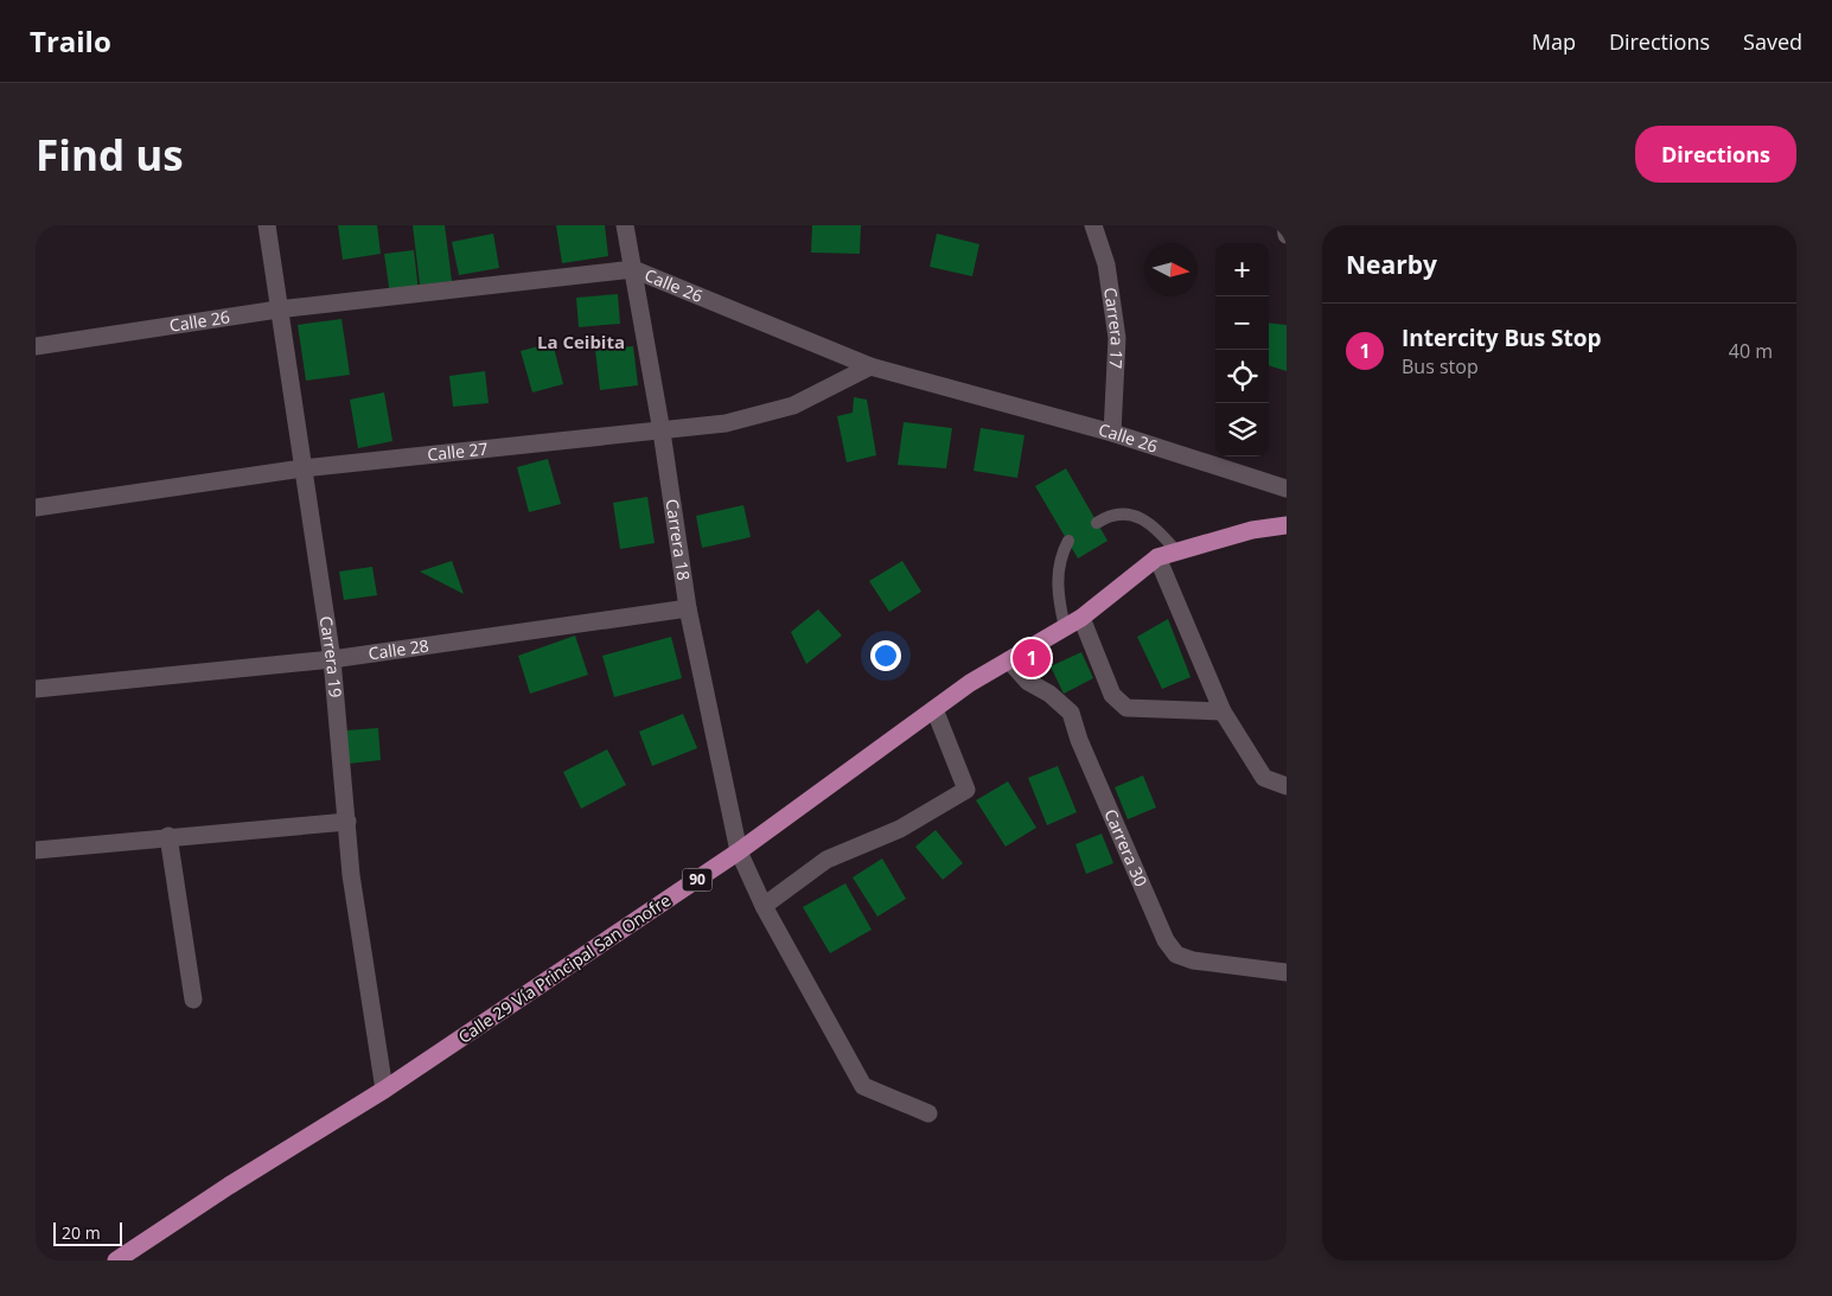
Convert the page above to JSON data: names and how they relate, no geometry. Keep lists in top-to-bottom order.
{
  "streets": {
    "main road": ["90", "Calle 29 Vía Principal San Onofre"],
    "street": [
      "Calle 26",
      "Carrera 17",
      "Calle 27",
      "Carrera 18",
      "Calle 28",
      "Carrera 19",
      "Carrera 30"
    ]
  },
  "crossings": [
    ["Calle 26", "Carrera 17"],
    ["Calle 26", "Calle 27"],
    ["Calle 26", "Carrera 18"],
    ["Calle 26", "Carrera 19"],
    ["Calle 27", "Carrera 18"],
    ["Calle 27", "Carrera 19"],
    ["Carrera 18", "Calle 28"],
    ["Carrera 18", "Calle 29 Vía Principal San Onofre"],
    ["Calle 28", "Carrera 19"],
    ["Carrera 19", "Calle 29 Vía Principal San Onofre"],
    ["Carrera 30", "Calle 29 Vía Principal San Onofre"]
  ],
  "districts": ["La Ceibita"],
  "scale_bar": "20 m",
  "north": "right",
  "page": {
    "header": "Trailo",
    "nav": ["Map", "Directions", "Saved"],
    "buttons": "Directions",
    "title": "Find us",
    "heading": "Nearby",
    "map_buttons": ["+", "−"],
    "list": [
      {
        "mark": "1",
        "name": "Intercity Bus Stop",
        "note": "Bus stop",
        "value": "40 m"
      }
    ],
    "pins": "1",
    "scale": "20 m"
  }
}
